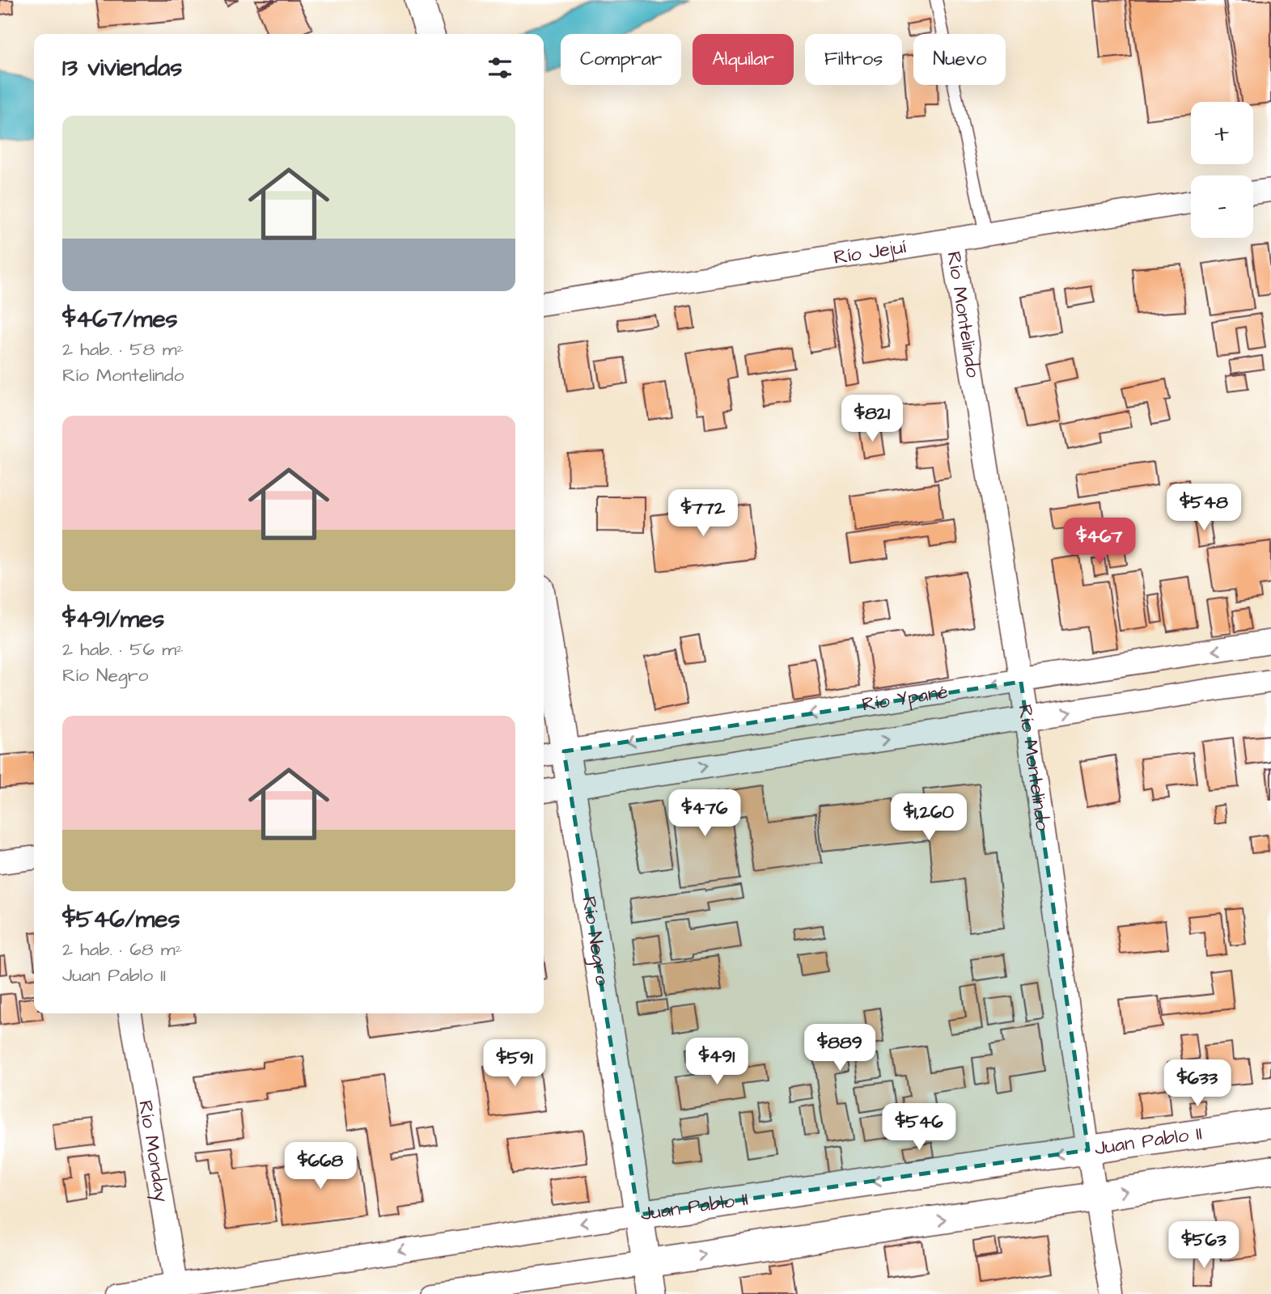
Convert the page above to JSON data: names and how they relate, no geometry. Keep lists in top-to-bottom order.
{
  "streets": {
    "street": [
      "Río Jejuí",
      "Río Montelindo",
      "Río Ypané",
      "Río Negro",
      "Juan Pablo II",
      "Río Monday"
    ]
  },
  "crossings": [
    ["Río Jejuí", "Río Montelindo"],
    ["Río Montelindo", "Río Ypané"],
    ["Río Montelindo", "Juan Pablo II"],
    ["Río Ypané", "Río Negro"],
    ["Río Negro", "Juan Pablo II"],
    ["Juan Pablo II", "Río Monday"]
  ],
  "page": {
    "chip": [
      "Comprar",
      "Alquilar",
      "Filtros",
      "Nuevo"
    ],
    "heading": "13 viviendas",
    "map_buttons": ["+", "−"],
    "list": [
      {
        "name": "$467/mes",
        "note": "2 hab. · 58 m² · Río Montelindo"
      },
      {
        "name": "$491/mes",
        "note": "2 hab. · 56 m² · Río Negro"
      },
      {
        "name": "$546/mes",
        "note": "2 hab. · 68 m² · Juan Pablo II"
      }
    ],
    "price": [
      "$821",
      "$548",
      "$772",
      "$467",
      "$476",
      "$1,260",
      "$889",
      "$491",
      "$591",
      "$633",
      "$546",
      "$668",
      "$563"
    ]
  }
}
